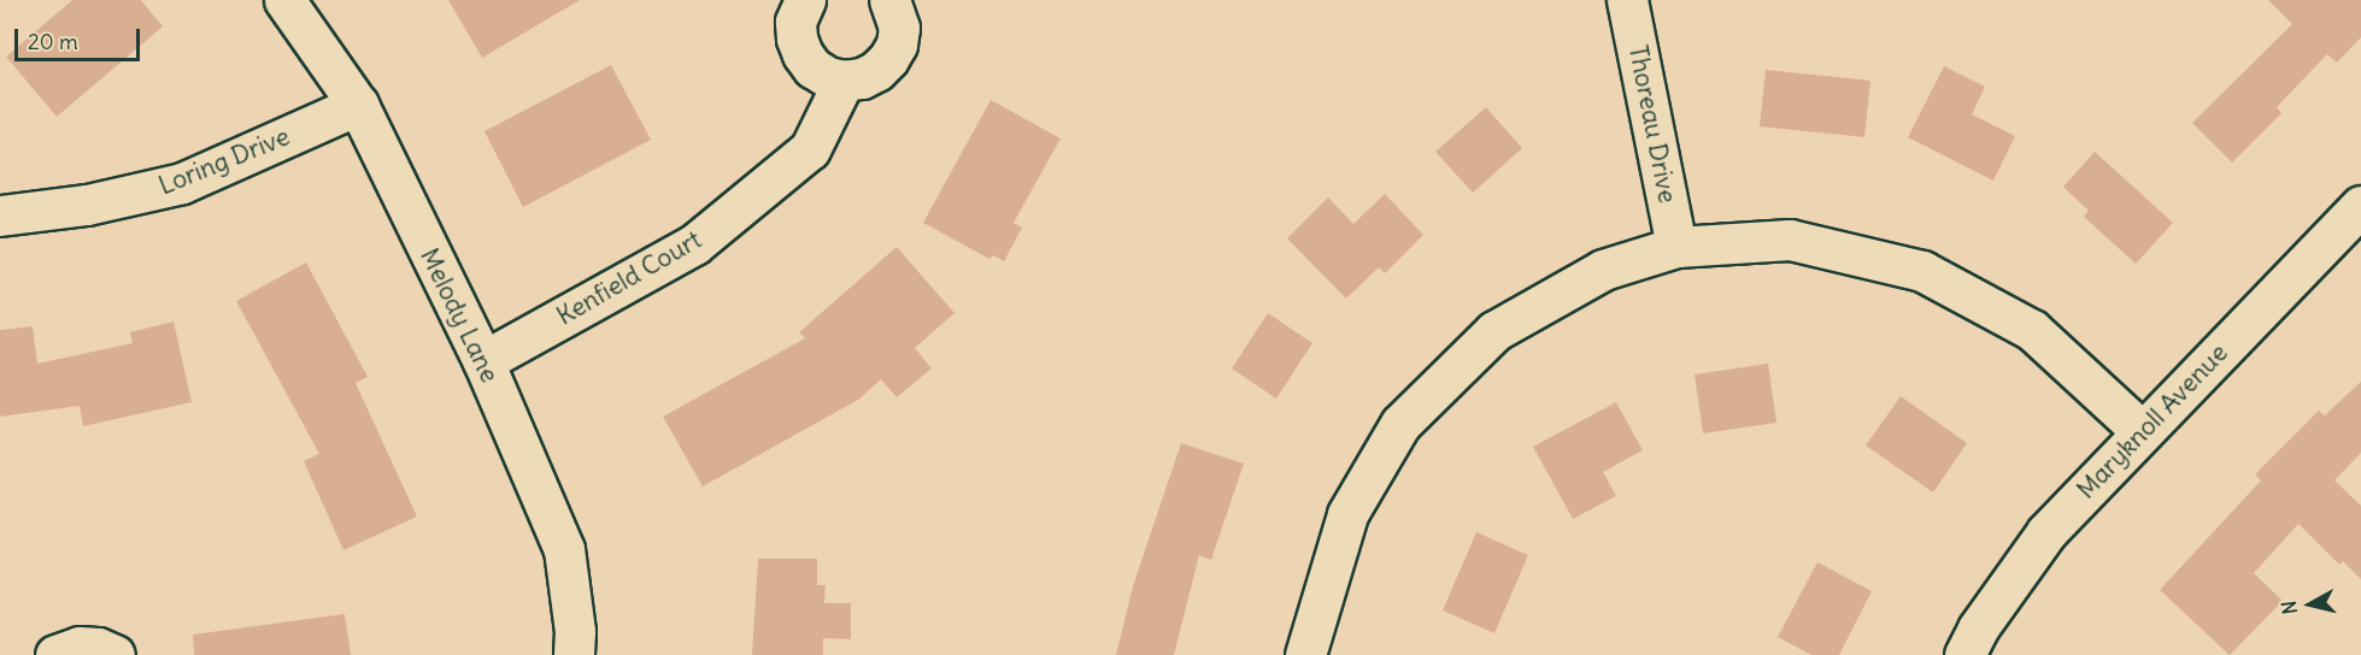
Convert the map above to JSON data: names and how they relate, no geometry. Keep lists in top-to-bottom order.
{
  "streets": {
    "street": [
      "Thoreau Drive",
      "Loring Drive",
      "Kenfield Court",
      "Melody Lane",
      "Maryknoll Avenue"
    ]
  },
  "crossings": [
    ["Loring Drive", "Melody Lane"],
    ["Kenfield Court", "Melody Lane"]
  ],
  "scale_bar": "20 m",
  "north": "left"
}
